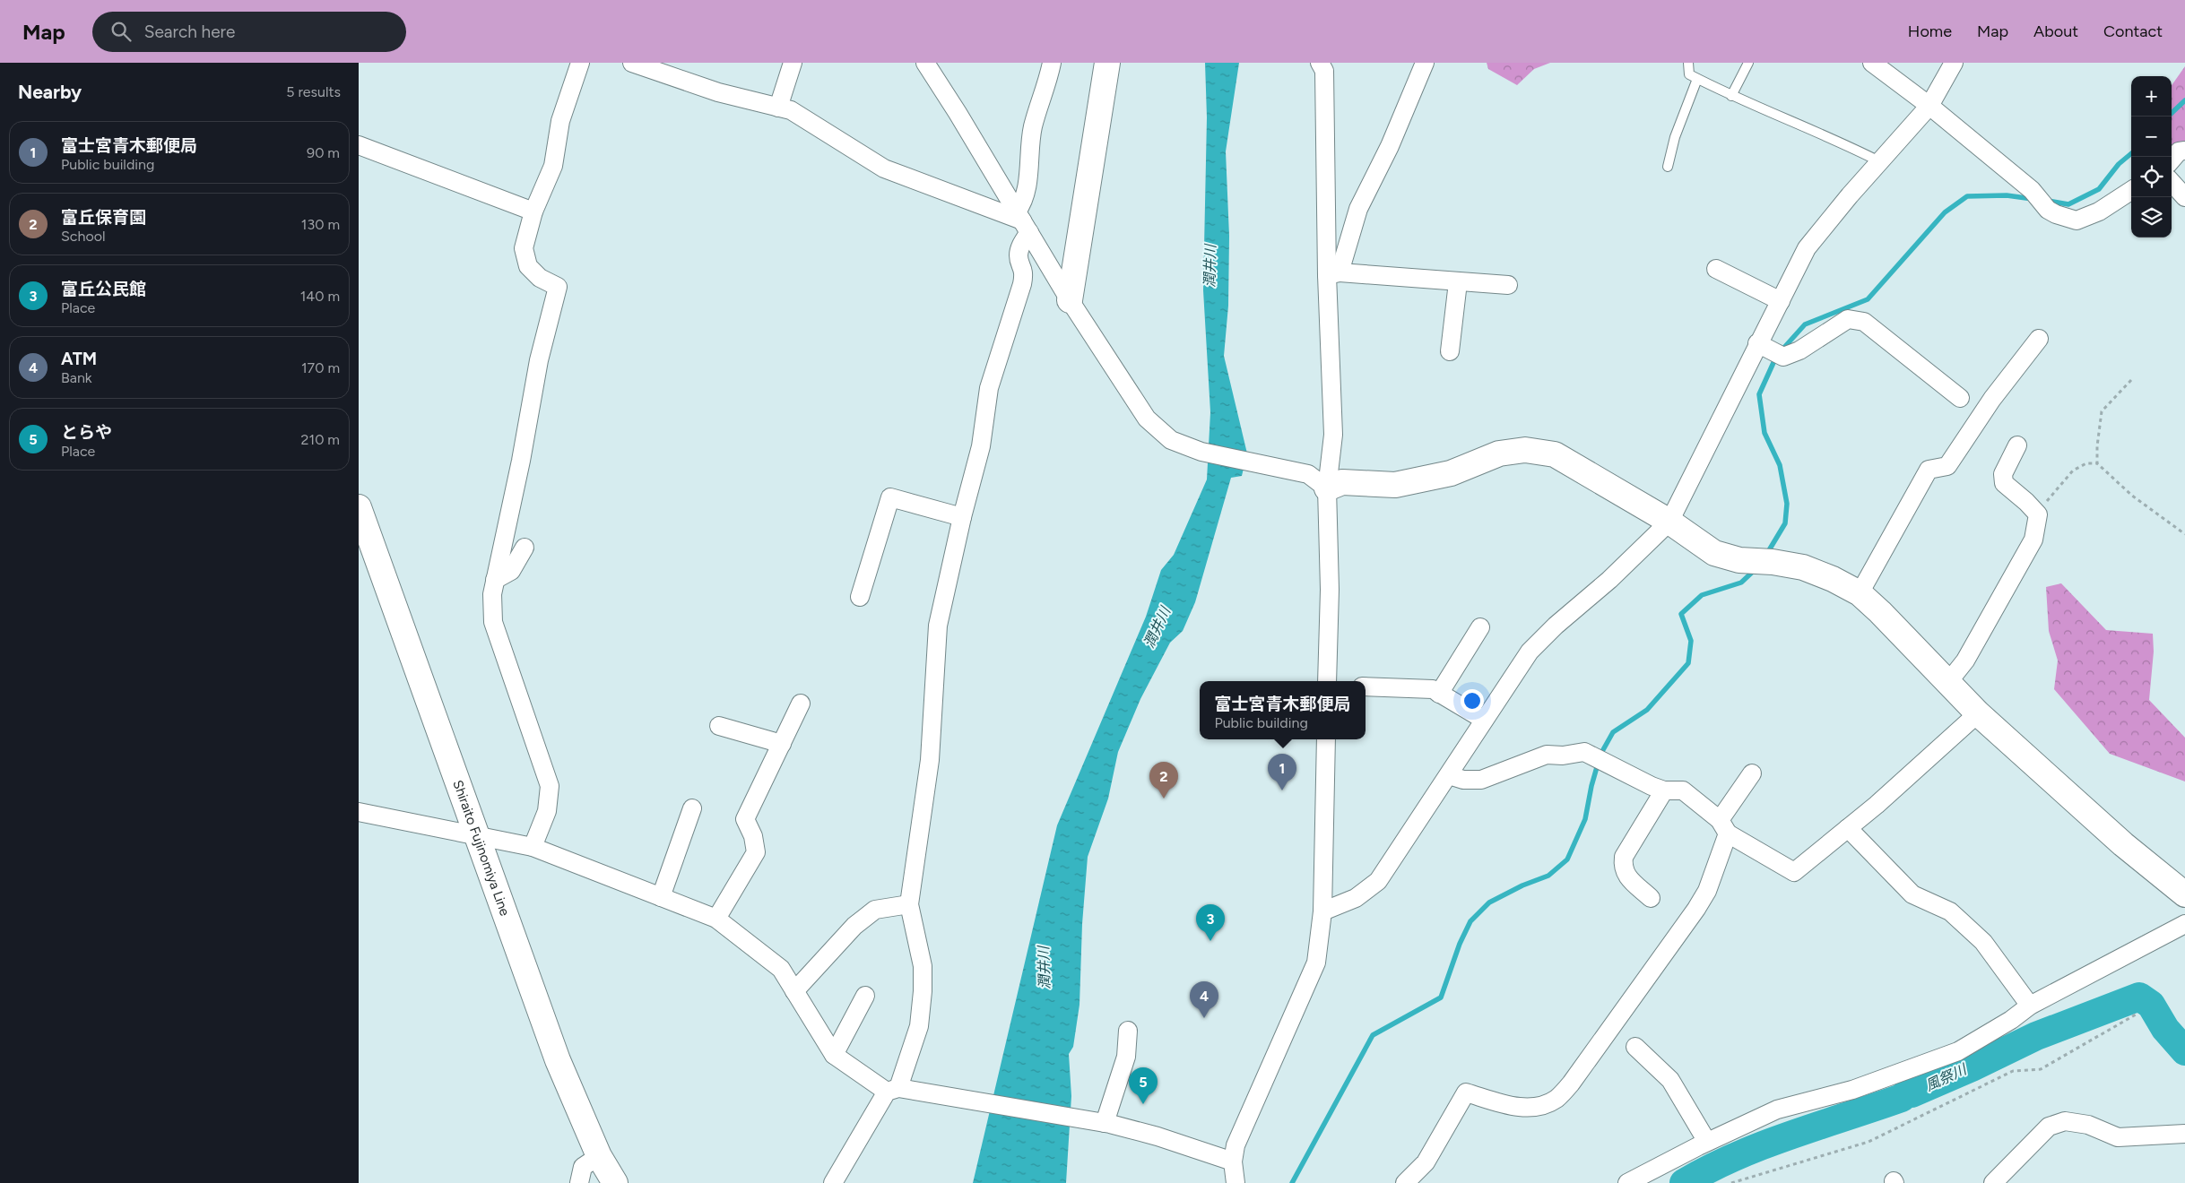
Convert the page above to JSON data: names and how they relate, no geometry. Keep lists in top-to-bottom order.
{
  "streets": {
    "street": ["Shiraito Fujinomiya Line"]
  },
  "water": ["潤井川", "風祭川"],
  "page": {
    "header": "Map",
    "search": "Search here",
    "nav": [
      "Home",
      "Map",
      "About",
      "Contact"
    ],
    "heading": ["Nearby", "5 results"],
    "map_buttons": ["+", "−"],
    "list": [
      {
        "mark": "1",
        "name": "富士宮青木郵便局",
        "note": "Public building",
        "value": "90 m"
      },
      {
        "mark": "2",
        "name": "富丘保育園",
        "note": "School",
        "value": "130 m"
      },
      {
        "mark": "3",
        "name": "富丘公民館",
        "note": "Place",
        "value": "140 m"
      },
      {
        "mark": "4",
        "name": "ATM",
        "note": "Bank",
        "value": "170 m"
      },
      {
        "mark": "5",
        "name": "とらや",
        "note": "Place",
        "value": "210 m"
      }
    ],
    "popup": ["富士宮青木郵便局", "Public building"],
    "pins": [
      "1",
      "2",
      "3",
      "4",
      "5"
    ]
  }
}
